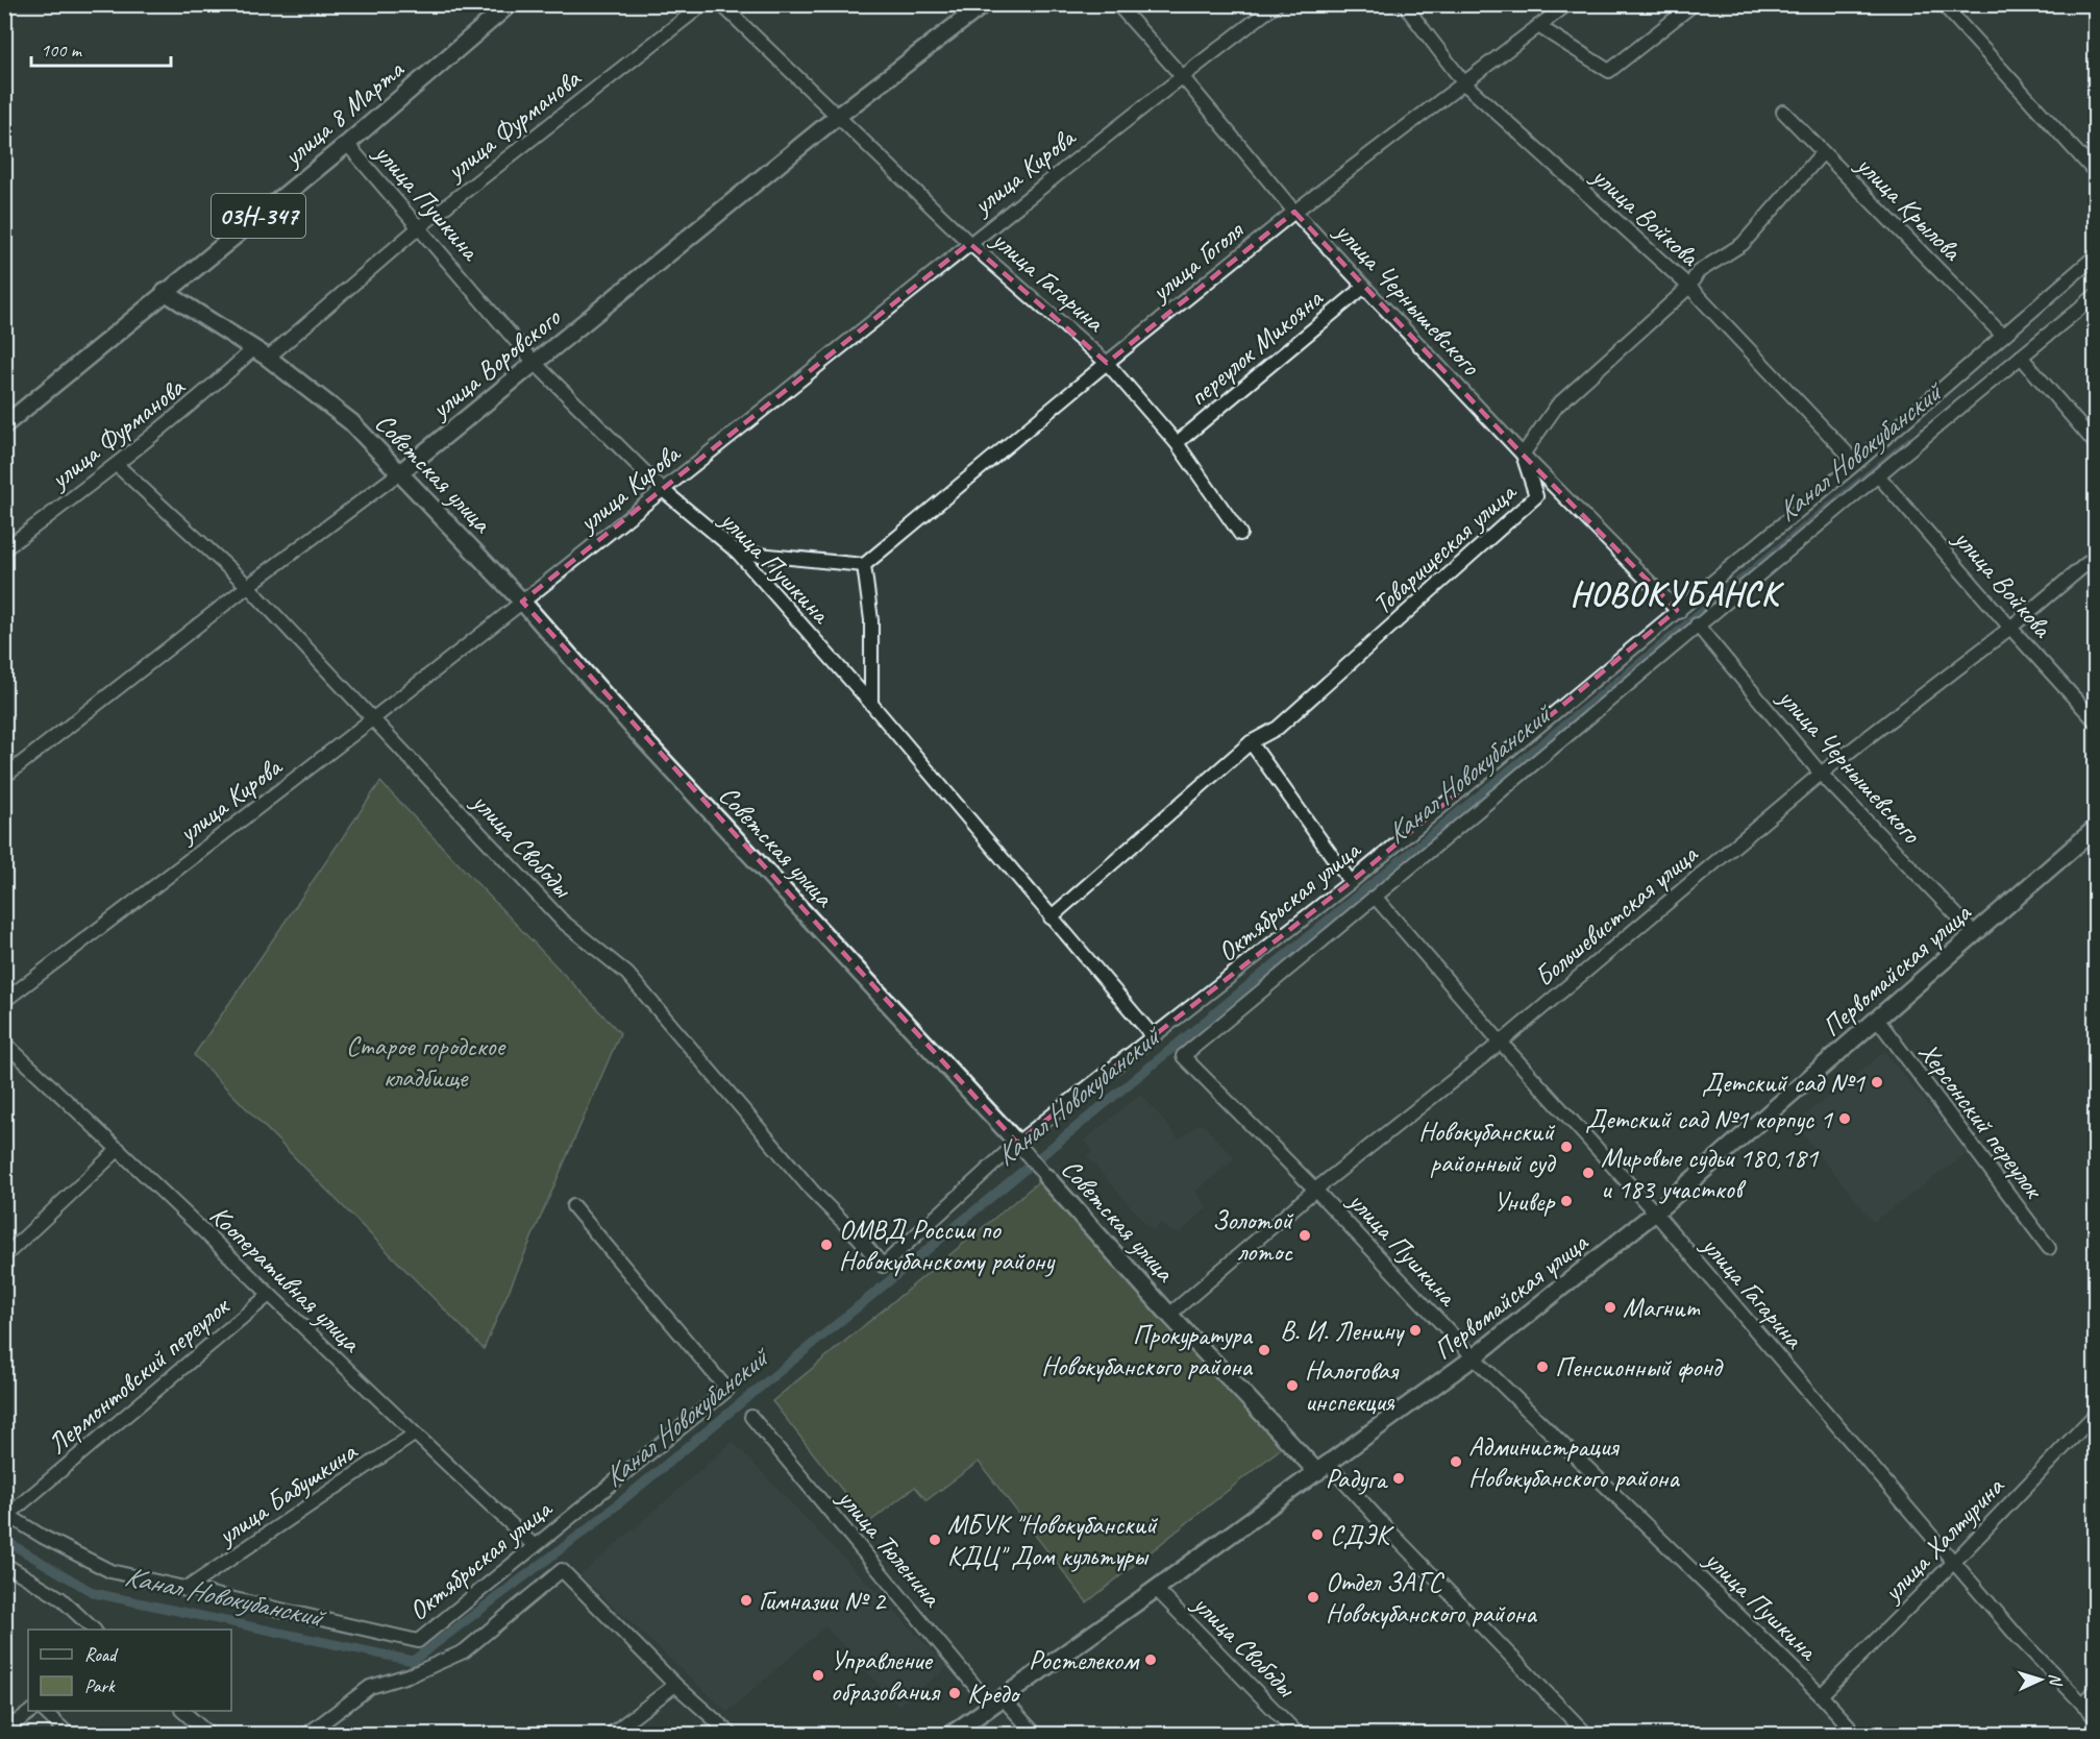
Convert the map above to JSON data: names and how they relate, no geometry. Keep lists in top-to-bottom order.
{
  "streets": {
    "main road": [
      "улица 8 Марта",
      "03Н-347",
      "улица Воровского",
      "Советская улица",
      "Первомайская улица"
    ],
    "street": [
      "улица Фурманова",
      "улица Кирова",
      "улица Пушкина",
      "улица Крылова",
      "улица Войкова",
      "улица Гоголя",
      "улица Гагарина",
      "улица Чернышевского",
      "переулок Микояна",
      "Товарищеская улица",
      "улица Свободы",
      "Октябрьская улица",
      "Большевистская улица",
      "Херсонский переулок",
      "Кооперативная улица",
      "Лермонтовский переулок",
      "улица Бабушкина",
      "улица Халтурина",
      "улица Тюленина"
    ]
  },
  "crossings": [
    ["улица 8 Марта", "улица Пушкина"],
    ["улица 8 Марта", "Советская улица"],
    ["улица Фурманова", "улица Пушкина"],
    ["улица Фурманова", "Советская улица"],
    ["улица Фурманова", "улица Свободы"],
    ["улица Кирова", "улица Пушкина"],
    ["улица Кирова", "улица Гагарина"],
    ["улица Кирова", "улица Чернышевского"],
    ["улица Кирова", "Советская улица"],
    ["улица Кирова", "улица Свободы"],
    ["улица Пушкина", "улица Воровского"],
    ["улица Пушкина", "Товарищеская улица"],
    ["улица Пушкина", "Октябрьская улица"],
    ["улица Пушкина", "Большевистская улица"],
    ["улица Пушкина", "Первомайская улица"],
    ["улица Пушкина", "улица Халтурина"],
    ["улица Крылова", "Товарищеская улица"],
    ["улица Крылова", "Октябрьская улица"],
    ["улица Войкова", "улица Гоголя"],
    ["улица Войкова", "Товарищеская улица"],
    ["улица Войкова", "Октябрьская улица"],
    ["улица Войкова", "Большевистская улица"],
    ["улица Гоголя", "улица Гагарина"],
    ["улица Гоголя", "улица Чернышевского"],
    ["улица Гагарина", "переулок Микояна"],
    ["улица Гагарина", "улица Воровского"],
    ["улица Гагарина", "Октябрьская улица"],
    ["улица Гагарина", "Большевистская улица"],
    ["улица Гагарина", "Первомайская улица"],
    ["улица Гагарина", "улица Халтурина"],
    ["улица Чернышевского", "переулок Микояна"],
    ["улица Чернышевского", "Товарищеская улица"],
    ["улица Чернышевского", "Октябрьская улица"],
    ["улица Чернышевского", "Большевистская улица"],
    ["улица Чернышевского", "Первомайская улица"],
    ["улица Воровского", "Советская улица"],
    ["улица Воровского", "улица Свободы"],
    ["Советская улица", "Октябрьская улица"],
    ["Советская улица", "Большевистская улица"],
    ["Советская улица", "Первомайская улица"],
    ["улица Свободы", "Октябрьская улица"],
    ["улица Свободы", "Первомайская улица"],
    ["Октябрьская улица", "Кооперативная улица"],
    ["Октябрьская улица", "улица Бабушкина"],
    ["Первомайская улица", "Херсонский переулок"],
    ["Первомайская улица", "улица Тюленина"],
    ["Кооперативная улица", "Лермонтовский переулок"],
    ["Кооперативная улица", "улица Бабушкина"]
  ],
  "districts": ["НОВОКУБАНСК"],
  "water": ["Канал Новокубанский"],
  "parks": ["Старое городское кладбище"],
  "places": [
    "Детский сад №1",
    "Детский сад №1 корпус 1",
    "Новокубанский районный суд",
    "Мировые судьи 180,181 и 183 участков",
    "Универ",
    "Золотой лотос",
    "ОМВД России по Новокубанскому району",
    "Магнит",
    "В. И. Ленину",
    "Прокуратура Новокубанского района",
    "Пенсионный фонд",
    "Налоговая инспекция",
    "Администрация Новокубанского района",
    "Радуга",
    "СДЭК",
    "МБУК \"Новокубанский КДЦ\" Дом культуры",
    "Отдел ЗАГС Новокубанского района",
    "Гимназии № 2",
    "Ростелеком",
    "Управление образования",
    "Кредо"
  ],
  "legend": ["Road", "Park"],
  "scale_bar": "100 m",
  "north": "right"
}
